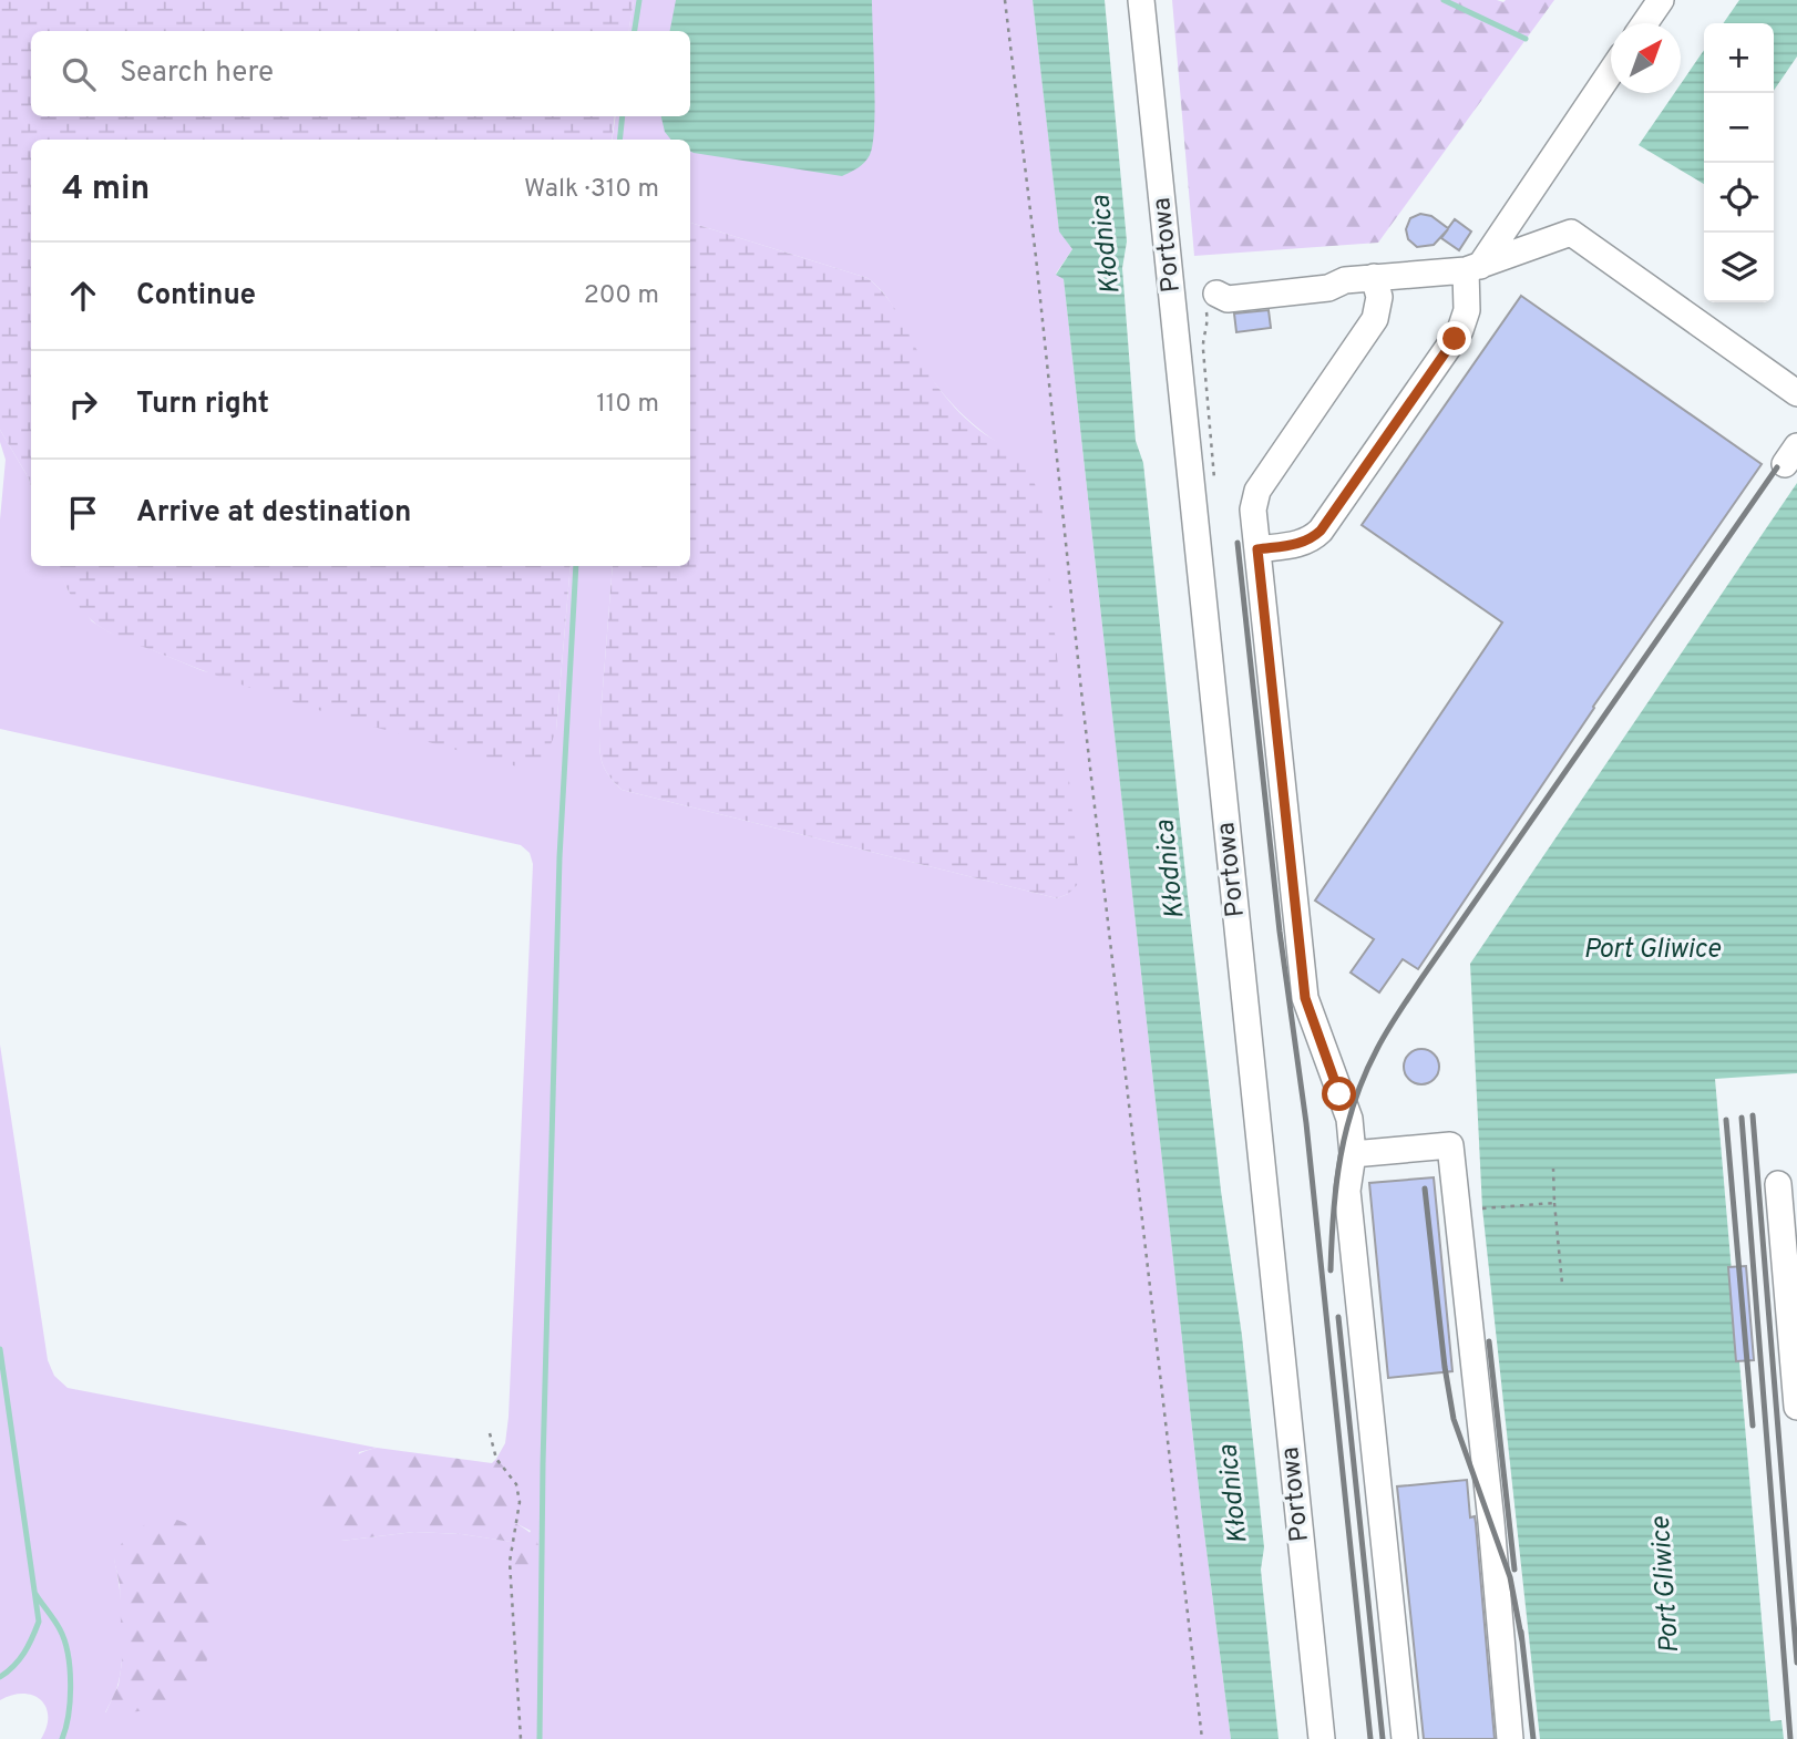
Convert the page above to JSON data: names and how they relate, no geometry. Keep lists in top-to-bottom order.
{
  "streets": {
    "street": ["Portowa"]
  },
  "water": ["Kłodnica", "Port Gliwice"],
  "north": "top right",
  "page": {
    "map_buttons": ["+", "−"],
    "search": "Search here",
    "heading": ["4 min", "Walk · 310 m"],
    "list": [
      ["Continue", "200 m"],
      ["Turn right", "110 m"],
      "Arrive at destination"
    ]
  }
}
